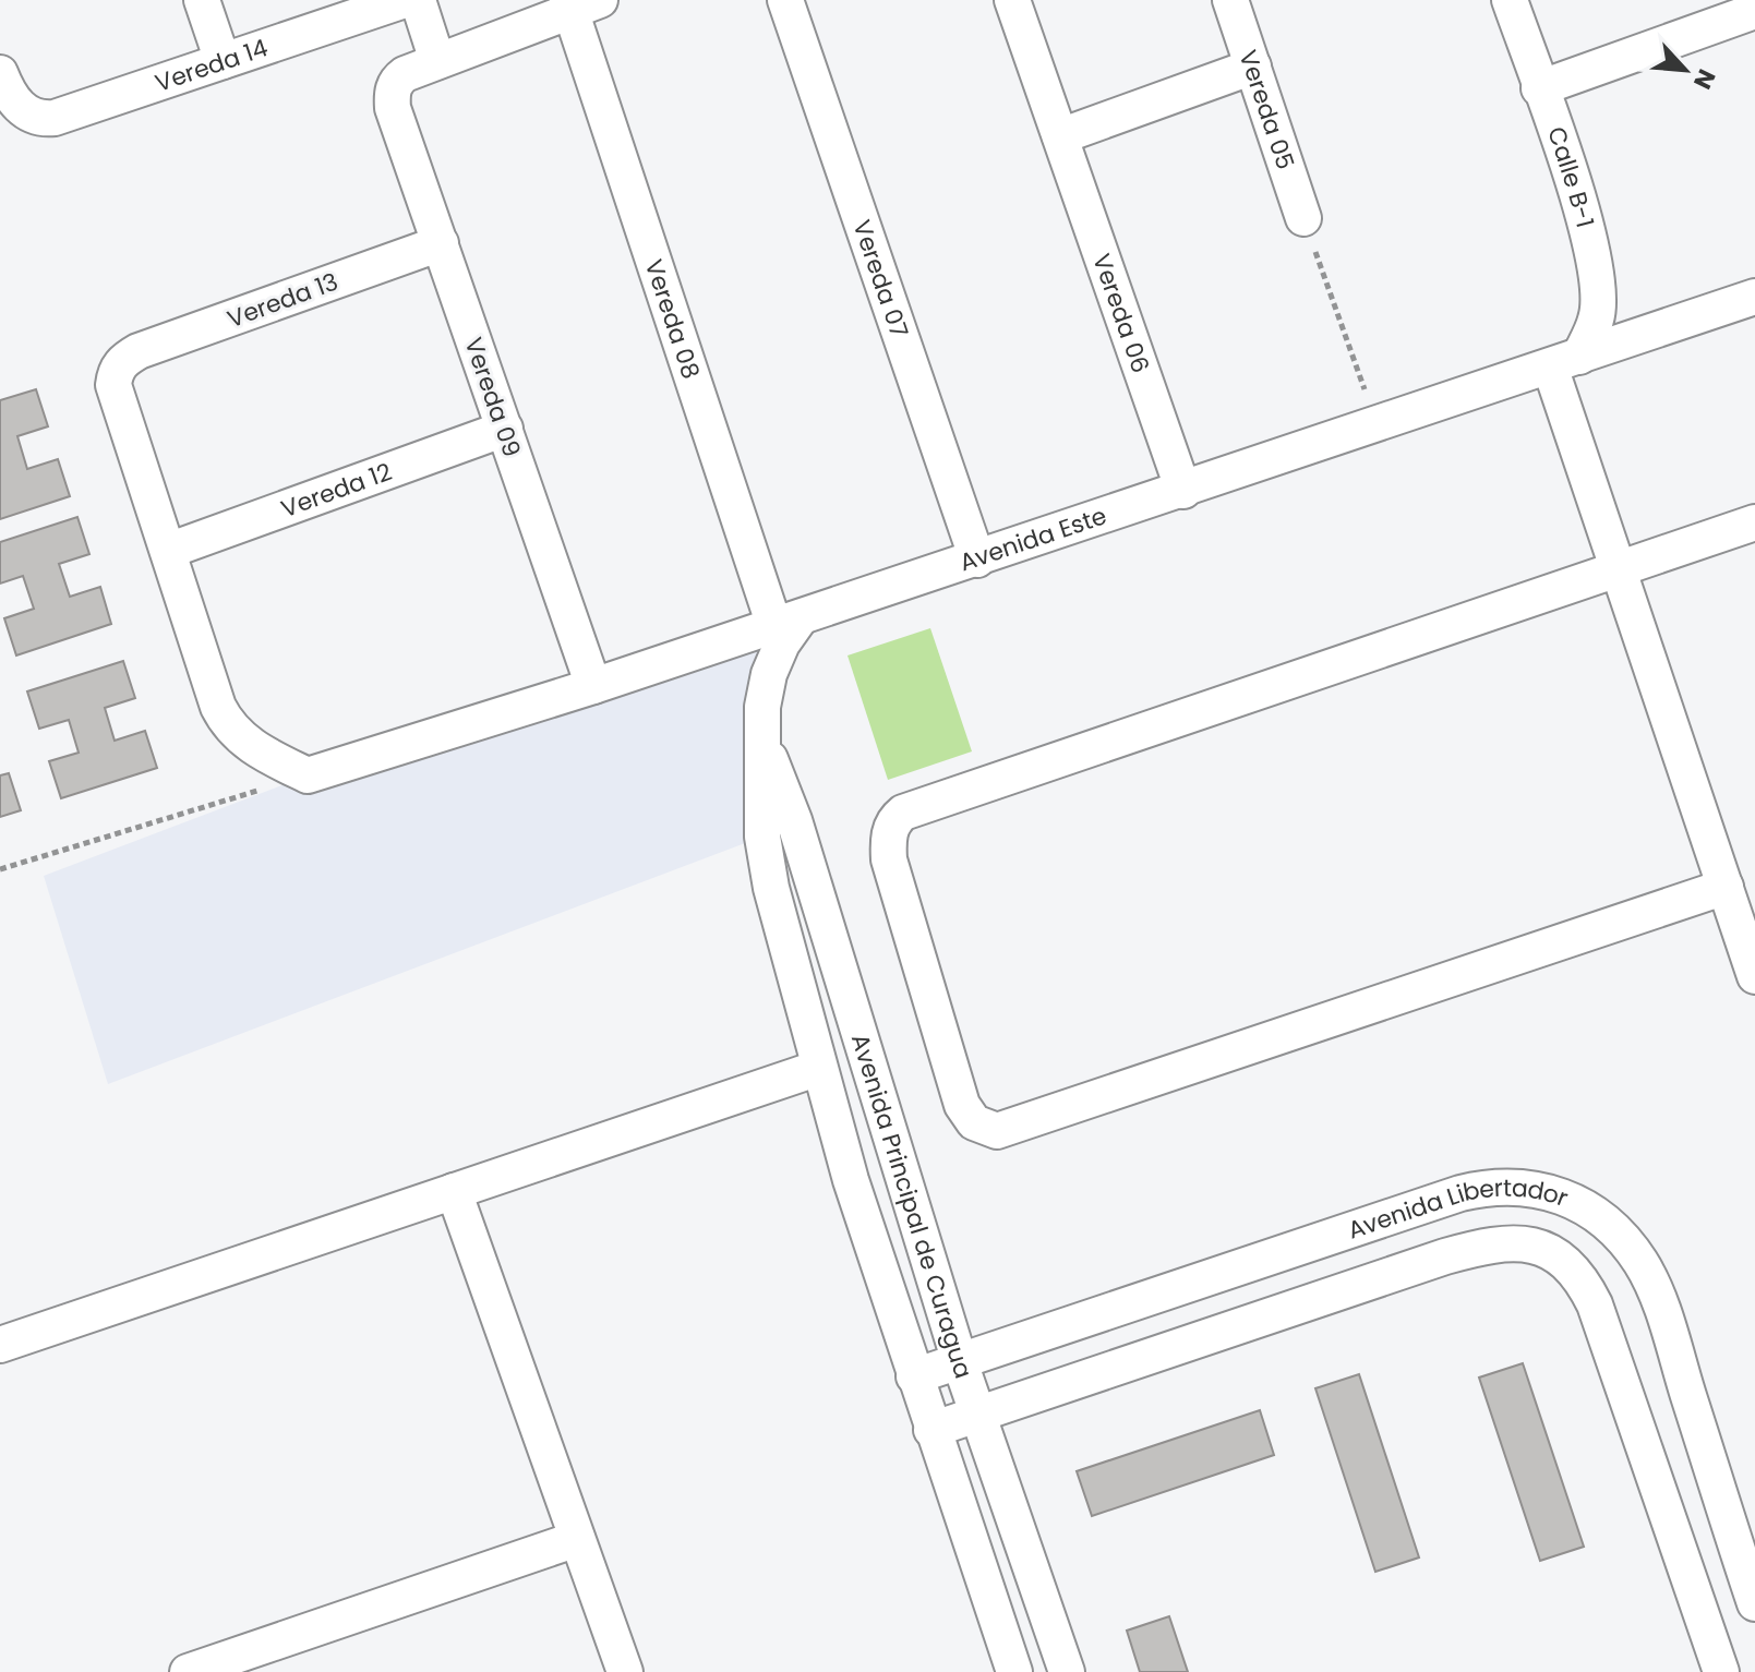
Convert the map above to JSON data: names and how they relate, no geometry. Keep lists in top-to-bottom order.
{
  "streets": {
    "street": [
      "Vereda 14",
      "Vereda 05",
      "Calle B-1",
      "Vereda 07",
      "Vereda 13",
      "Vereda 06",
      "Vereda 08",
      "Vereda 09",
      "Vereda 12",
      "Avenida Este",
      "Avenida Principal de Curagua",
      "Avenida Libertador"
    ]
  },
  "crossings": [
    ["Calle B-1", "Avenida Este"],
    ["Vereda 07", "Avenida Este"],
    ["Vereda 13", "Vereda 09"],
    ["Vereda 13", "Vereda 12"],
    ["Vereda 06", "Avenida Este"],
    ["Vereda 08", "Vereda 09"],
    ["Vereda 08", "Avenida Este"],
    ["Vereda 08", "Avenida Principal de Curagua"],
    ["Vereda 09", "Vereda 12"],
    ["Vereda 09", "Avenida Este"],
    ["Avenida Este", "Avenida Principal de Curagua"],
    ["Avenida Principal de Curagua", "Avenida Libertador"]
  ],
  "north": "bottom right"
}
